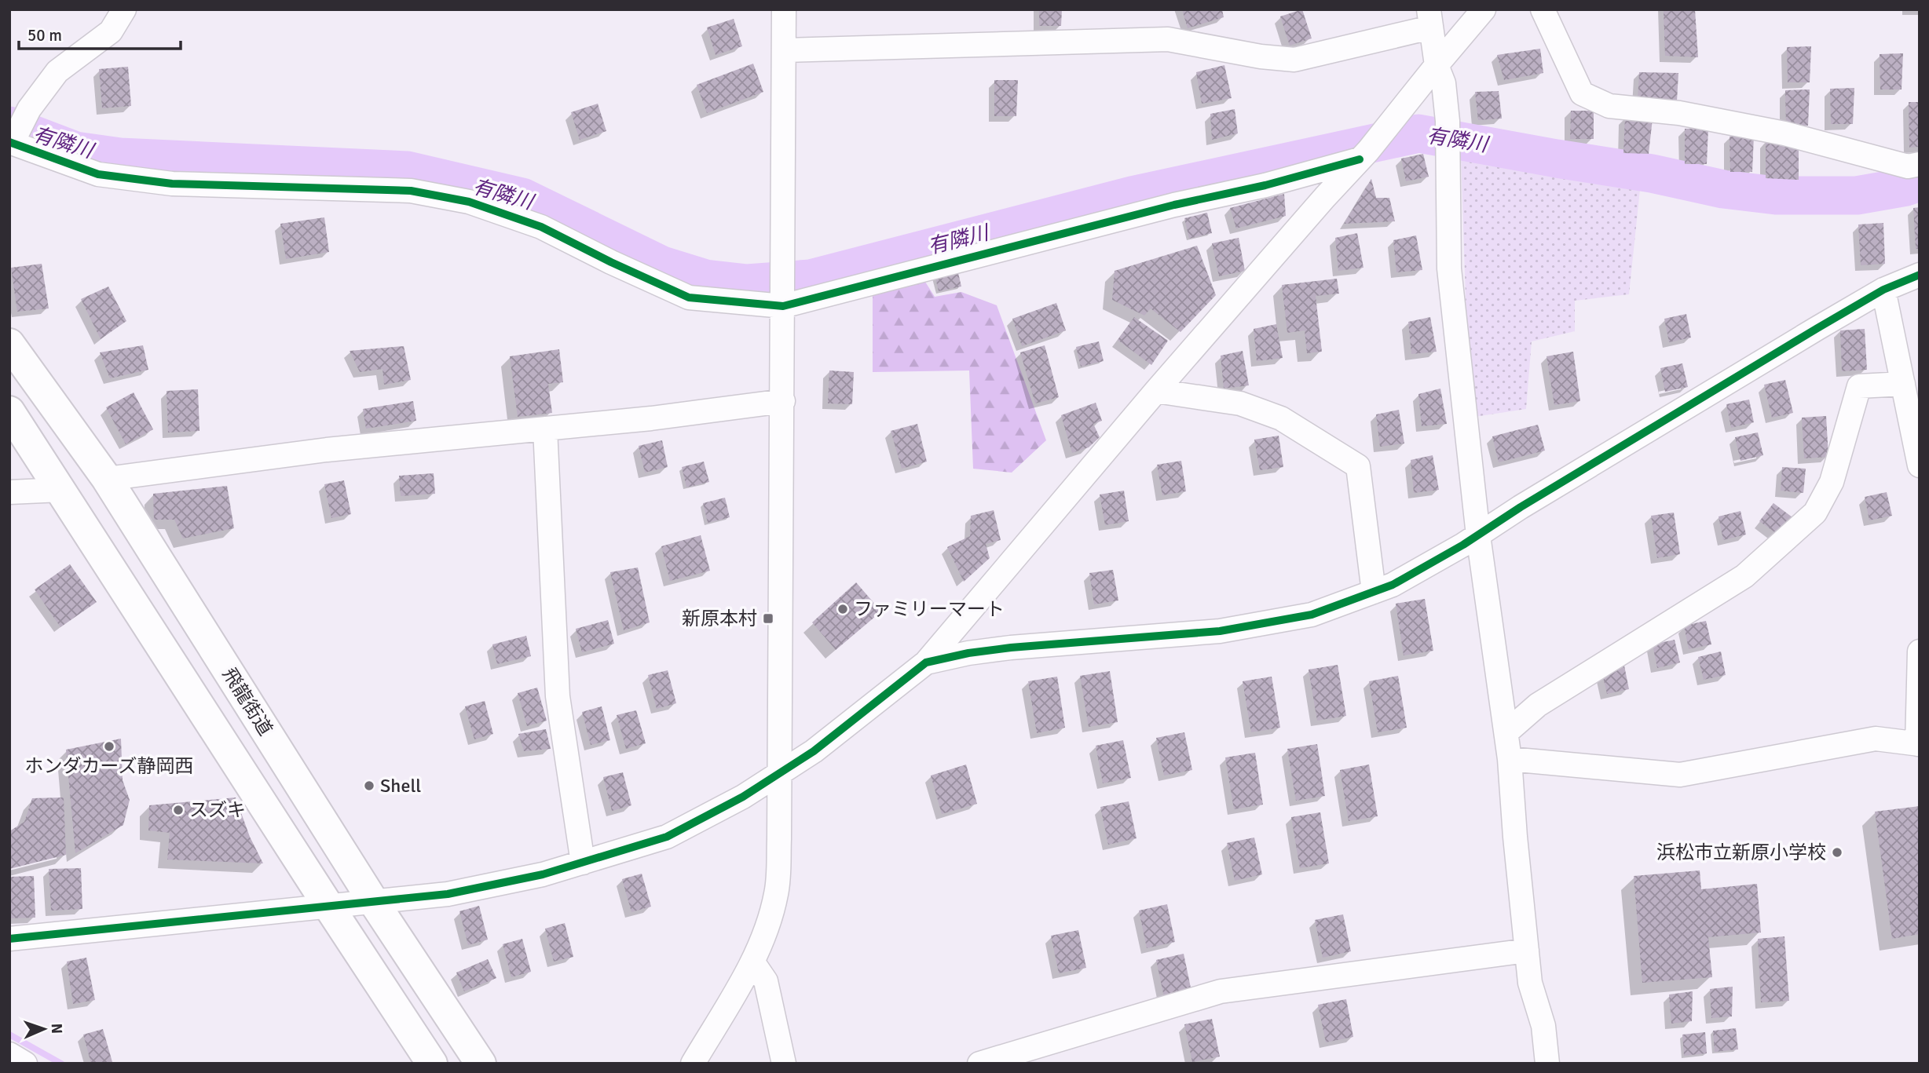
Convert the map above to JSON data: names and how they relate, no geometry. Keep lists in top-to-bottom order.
{
  "streets": {
    "highway": ["飛龍街道"]
  },
  "water": ["有隣川"],
  "places": {
    "other": [
      "ファミリーマート",
      "ホンダカーズ静岡西",
      "Shell",
      "スズキ",
      "浜松市立新原小学校"
    ],
    "transit": ["新原本村"]
  },
  "scale_bar": "50 m",
  "north": "right"
}
